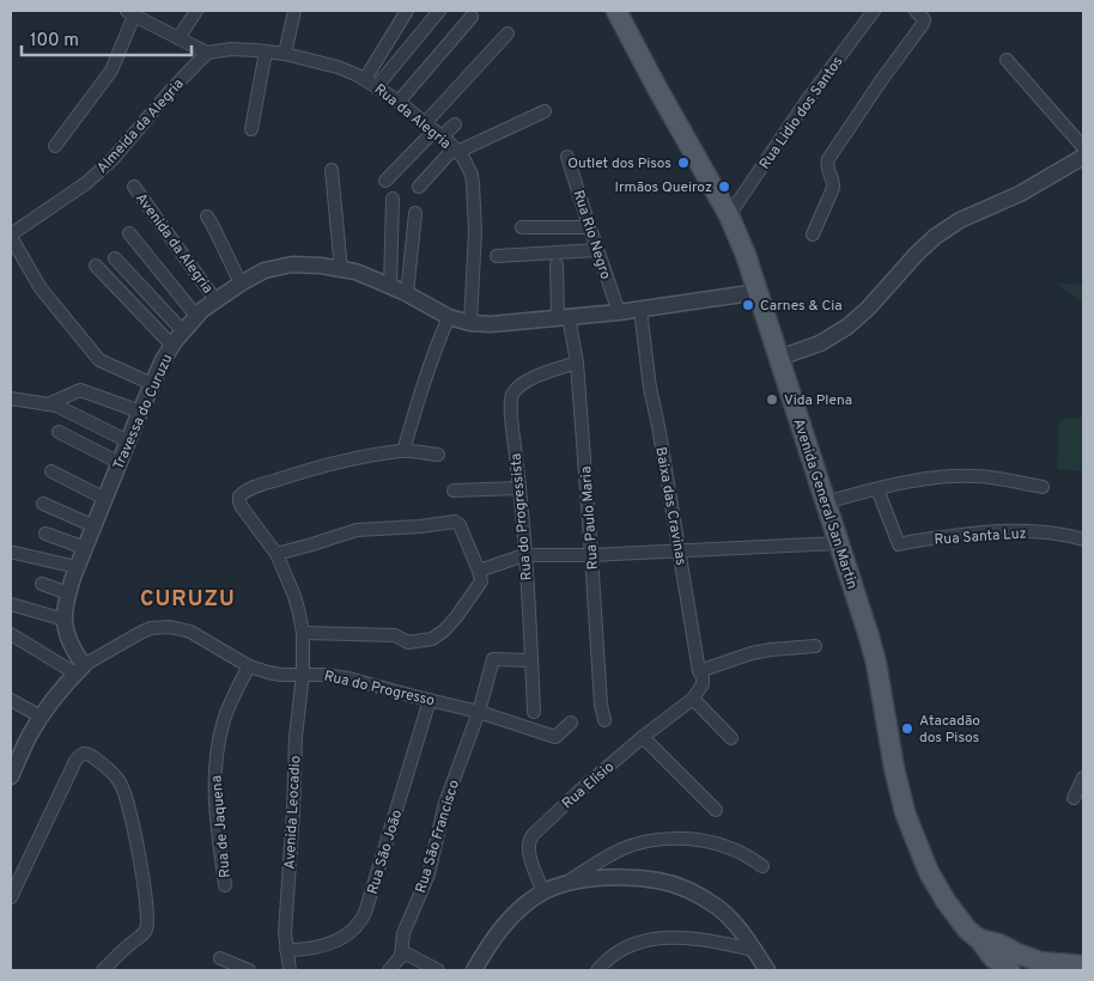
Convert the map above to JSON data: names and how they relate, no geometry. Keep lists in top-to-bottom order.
{
  "streets": {
    "main road": ["Avenida General San Martin"],
    "street": [
      "Rua Lidio dos Santos",
      "Rua da Alegria",
      "Almeida da Alegria",
      "Rua Rio Negro",
      "Avenida da Alegria",
      "Travessa do Curuzu",
      "Baixa das Cravinas",
      "Rua do Progressista",
      "Rua Paulo Maria",
      "Rua Santa Luz",
      "Rua do Progresso",
      "Rua Elisio",
      "Avenida Leocadio",
      "Rua de Jaquena",
      "Rua São Francisco",
      "Rua São João"
    ]
  },
  "crossings": [
    ["Rua Lidio dos Santos", "Avenida General San Martin"],
    ["Rua da Alegria", "Almeida da Alegria"],
    ["Rua da Alegria", "Travessa do Curuzu"],
    ["Rua Rio Negro", "Travessa do Curuzu"],
    ["Avenida da Alegria", "Travessa do Curuzu"],
    ["Travessa do Curuzu", "Baixa das Cravinas"],
    ["Travessa do Curuzu", "Rua Paulo Maria"],
    ["Baixa das Cravinas", "Rua Elisio"],
    ["Rua do Progressista", "Rua Paulo Maria"],
    ["Rua do Progressista", "Rua São Francisco"],
    ["Rua do Progresso", "Avenida Leocadio"],
    ["Rua do Progresso", "Rua de Jaquena"],
    ["Rua do Progresso", "Rua São Francisco"],
    ["Rua do Progresso", "Rua São João"],
    ["Avenida Leocadio", "Rua São João"]
  ],
  "districts": ["CURUZU"],
  "places": [
    "Outlet dos Pisos",
    "Irmãos Queiroz",
    "Carnes & Cia",
    "Vida Plena",
    "Atacadão dos Pisos"
  ],
  "scale_bar": "100 m"
}
